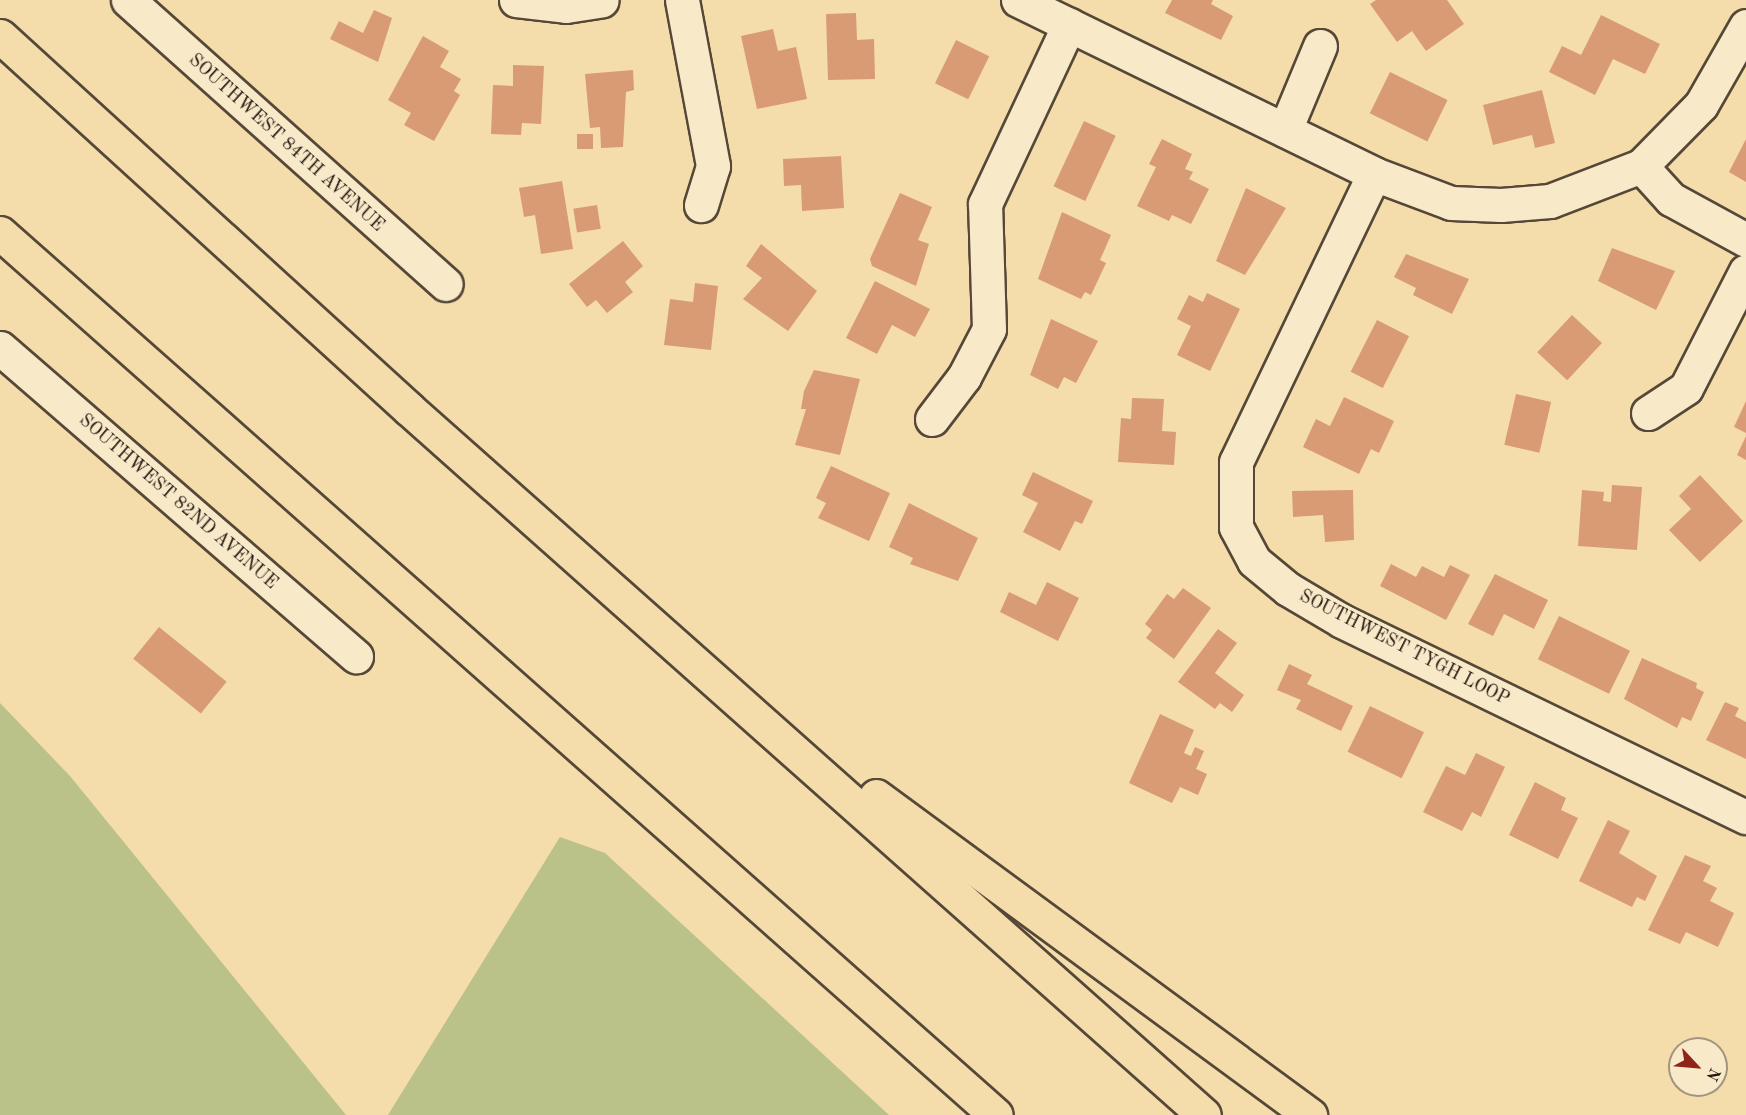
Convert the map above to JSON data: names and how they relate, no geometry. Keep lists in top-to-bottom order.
{
  "streets": {
    "street": ["SOUTHWEST 84TH AVENUE", "SOUTHWEST 82ND AVENUE", "SOUTHWEST TYGH LOOP"]
  },
  "north": "bottom right"
}
